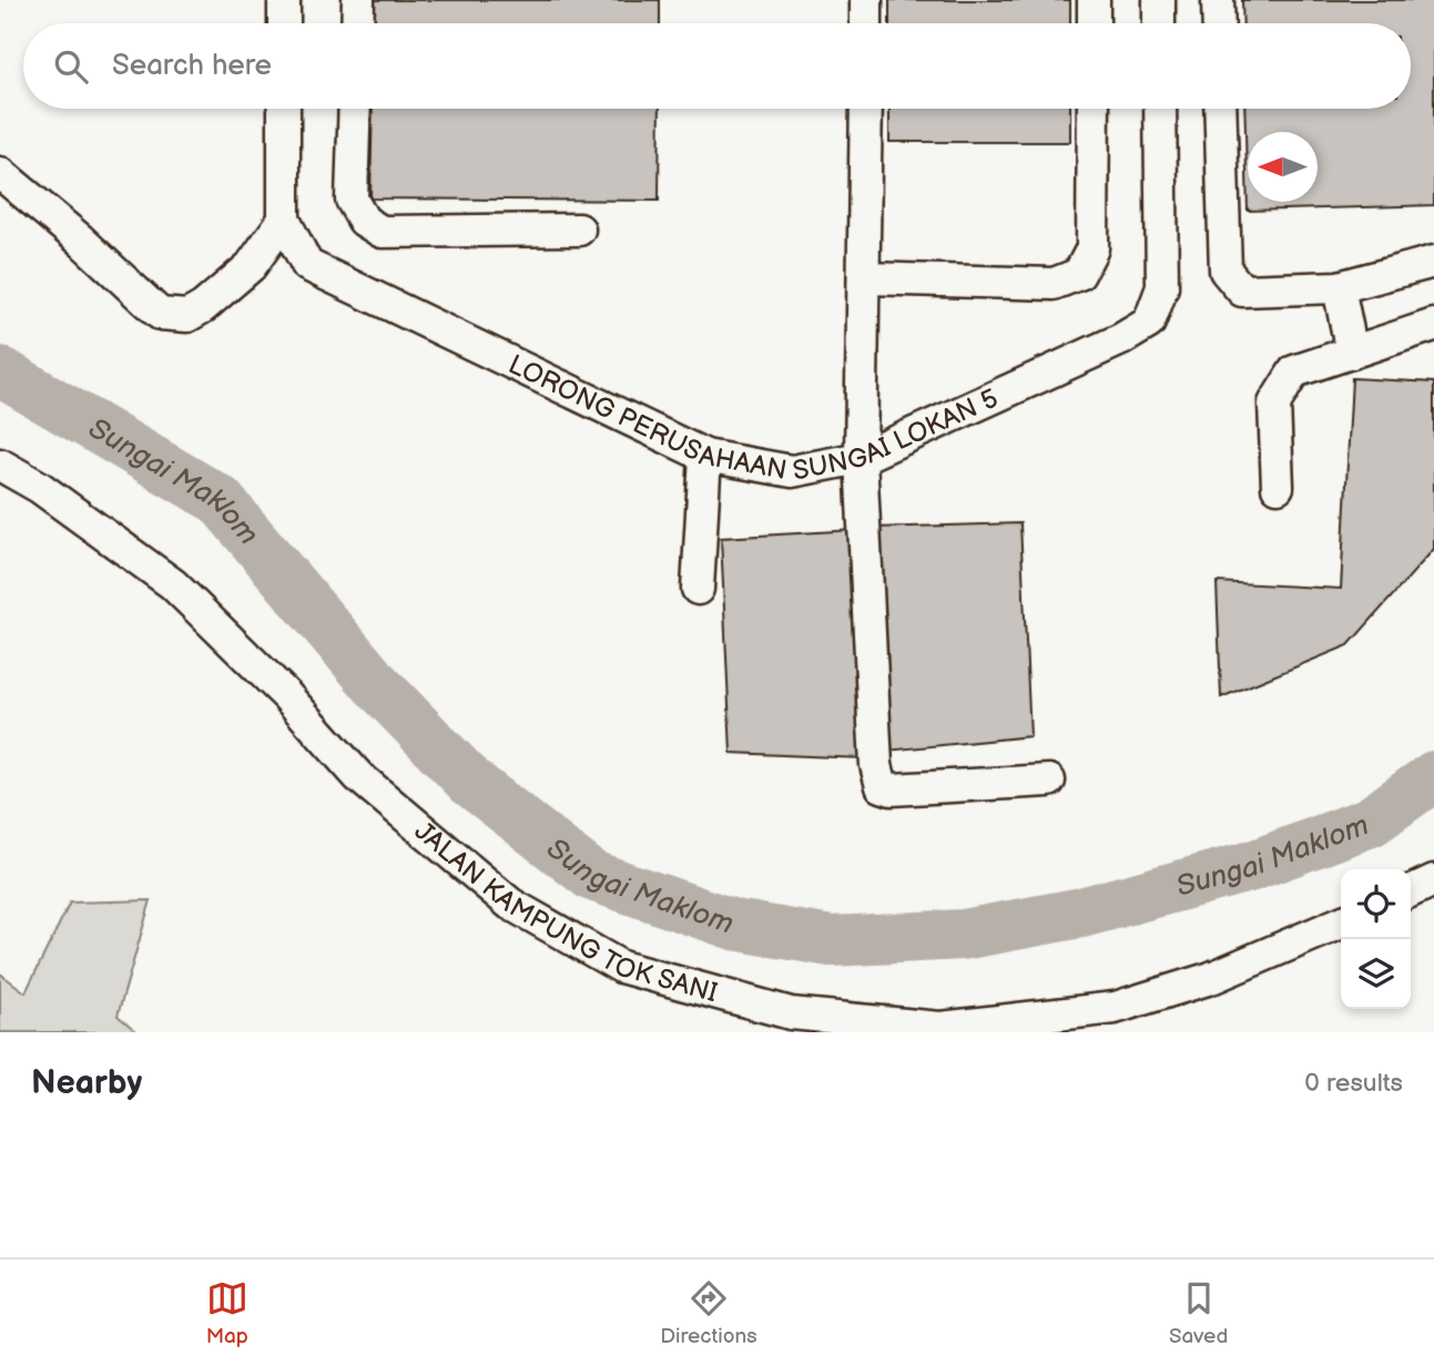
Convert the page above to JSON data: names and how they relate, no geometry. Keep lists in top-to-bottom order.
{
  "streets": {
    "street": ["LORONG PERUSAHAAN SUNGAI LOKAN 5", "JALAN KAMPUNG TOK SANI"]
  },
  "water": ["Sungai Maklom"],
  "north": "left",
  "page": {
    "search": "Search here",
    "heading": ["Nearby", "0 results"],
    "nav": ["Map", "Directions", "Saved"]
  }
}
